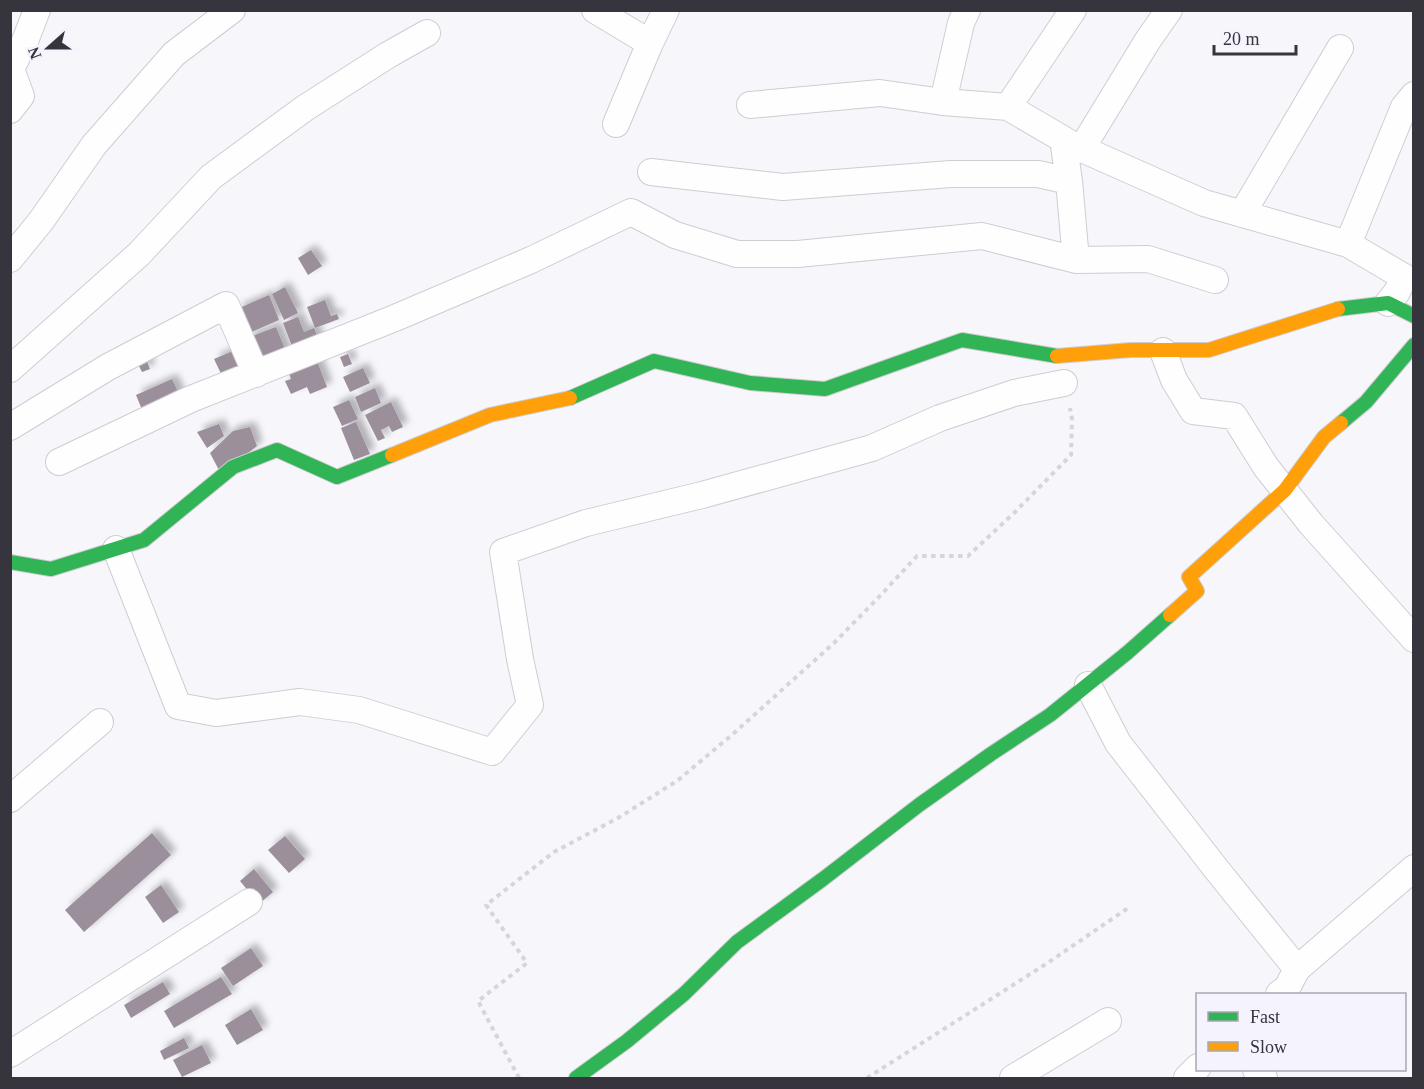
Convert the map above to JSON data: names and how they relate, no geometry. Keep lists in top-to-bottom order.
{
  "legend": ["Fast", "Slow"],
  "scale_bar": "20 m",
  "north": "left"
}
